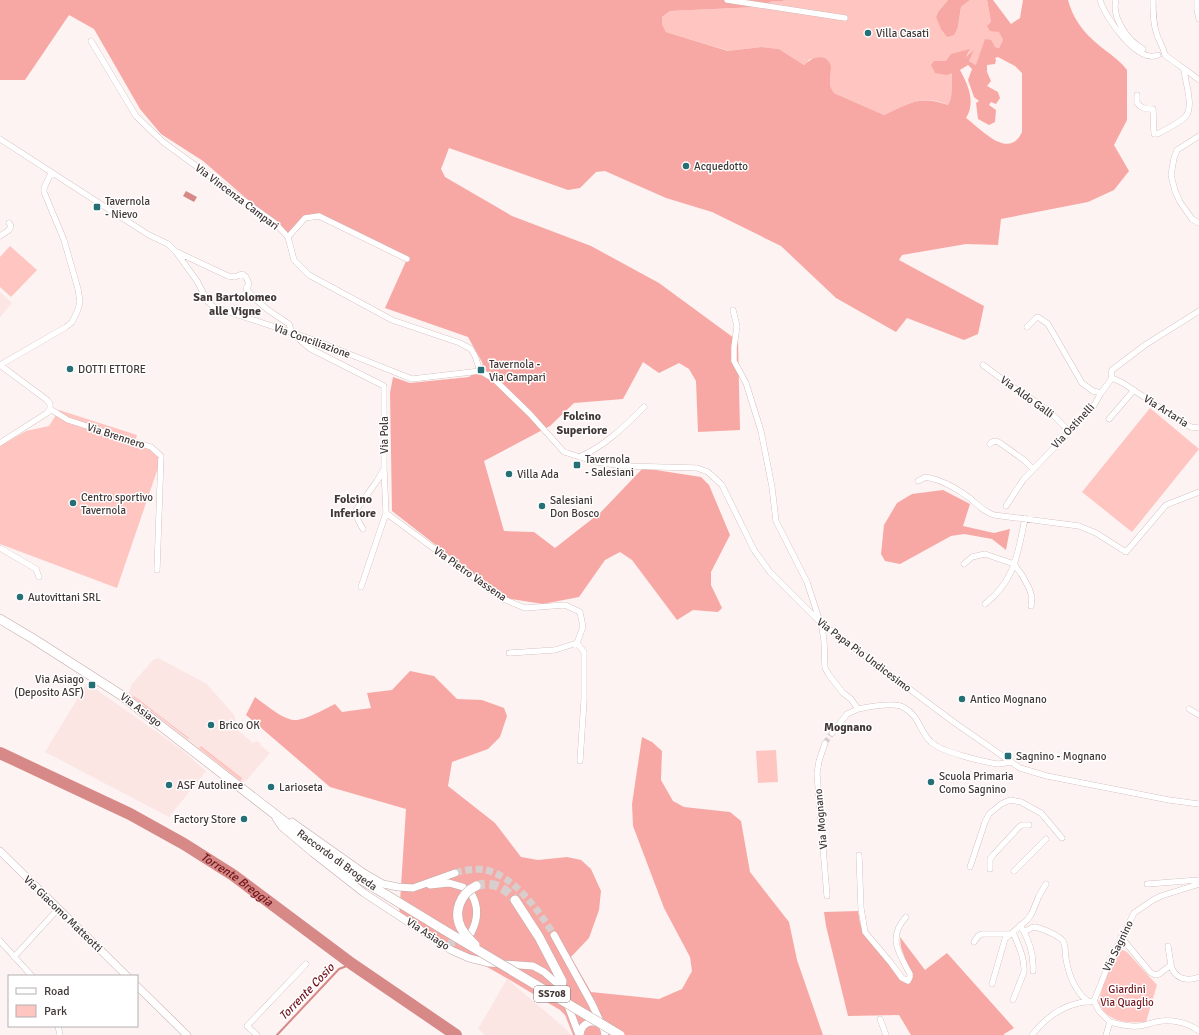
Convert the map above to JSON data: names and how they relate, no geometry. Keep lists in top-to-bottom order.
{
  "streets": {
    "main road": ["Via Asiago", "Raccordo di Brogeda", "SS708"],
    "street": [
      "Via Vincenza Campari",
      "Via Conciliazione",
      "Via Aldo Galli",
      "Via Artaria",
      "Via Ostinelli",
      "Via Pola",
      "Via Brennero",
      "Via Pietro Vassena",
      "Via Papa Pio Undicesimo",
      "Via Mognano",
      "Via Giacomo Matteotti",
      "Via Sagnino"
    ]
  },
  "crossings": [
    ["Via Vincenza Campari", "Via Conciliazione"],
    ["Via Conciliazione", "Via Pola"],
    ["Via Aldo Galli", "Via Ostinelli"],
    ["Via Artaria", "Via Ostinelli"],
    ["Via Pola", "Via Pietro Vassena"],
    ["Via Asiago", "Raccordo di Brogeda"],
    ["Via Asiago", "SS708"],
    ["Raccordo di Brogeda", "SS708"]
  ],
  "districts": [
    "San Bartolomeo alle Vigne",
    "Folcino Superiore",
    "Folcino Inferiore",
    "Mognano"
  ],
  "water": ["Torrente Breggia", "Torrente Cosio"],
  "parks": ["Giardini Via Quaglio"],
  "places": {
    "other": [
      "Villa Casati",
      "Acquedotto",
      "DOTTI ETTORE",
      "Villa Ada",
      "Centro sportivo Tavernola",
      "Salesiani Don Bosco",
      "Autovittani SRL",
      "Antico Mognano",
      "Brico OK",
      "Scuola Primaria Como Sagnino",
      "ASF Autolinee",
      "Larioseta",
      "Factory Store"
    ],
    "transit": [
      "Tavernola - Nievo",
      "Tavernola - Via Campari",
      "Tavernola - Salesiani",
      "Via Asiago (Deposito ASF)",
      "Sagnino - Mognano"
    ]
  },
  "legend": ["Road", "Park"]
}
